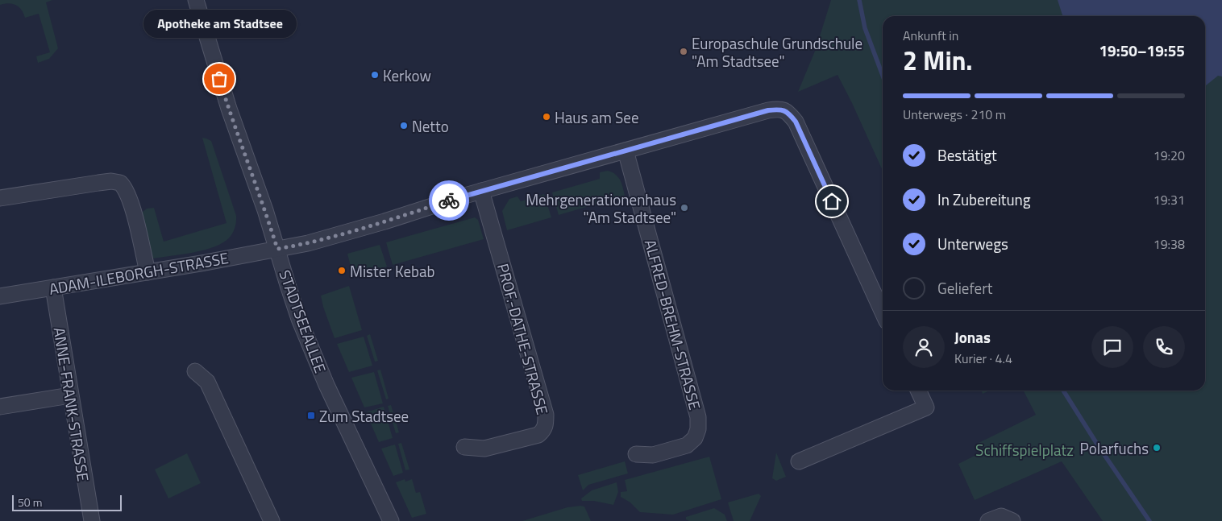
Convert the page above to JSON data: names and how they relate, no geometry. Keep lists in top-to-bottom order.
{
  "streets": {
    "street": [
      "ADAM-ILEBORGH-STRASSE",
      "STADTSEEALLEE",
      "ALFRED-BREHM-STRASSE",
      "PROF.-DATHE-STRASSE",
      "ANNE-FRANK-STRASSE"
    ]
  },
  "crossings": [
    ["ADAM-ILEBORGH-STRASSE", "STADTSEEALLEE"],
    ["ADAM-ILEBORGH-STRASSE", "ALFRED-BREHM-STRASSE"],
    ["ADAM-ILEBORGH-STRASSE", "PROF.-DATHE-STRASSE"],
    ["ADAM-ILEBORGH-STRASSE", "ANNE-FRANK-STRASSE"]
  ],
  "parks": ["Schiffspielplatz"],
  "places": {
    "other": [
      "Europaschule Grundschule \"Am Stadtsee\"",
      "Kerkow",
      "Apotheke am Stadtsee",
      "Haus am See",
      "Netto",
      "Mehrgenerationenhaus \"Am Stadtsee\"",
      "Mister Kebab",
      "Polarfuchs"
    ],
    "transit": ["Zum Stadtsee"]
  },
  "scale_bar": "50 m",
  "page": {
    "bubble": "Apotheke am Stadtsee",
    "heading": ["2 Min.", "Ankunft in", "19:50–19:55"],
    "panel": ["Jonas", "Kurier · 4.4"],
    "bar": "Unterwegs · 210 m",
    "list": [
      ["Bestätigt", "19:20"],
      ["In Zubereitung", "19:31"],
      ["Unterwegs", "19:38"],
      "Geliefert"
    ],
    "scale": "50 m"
  }
}
